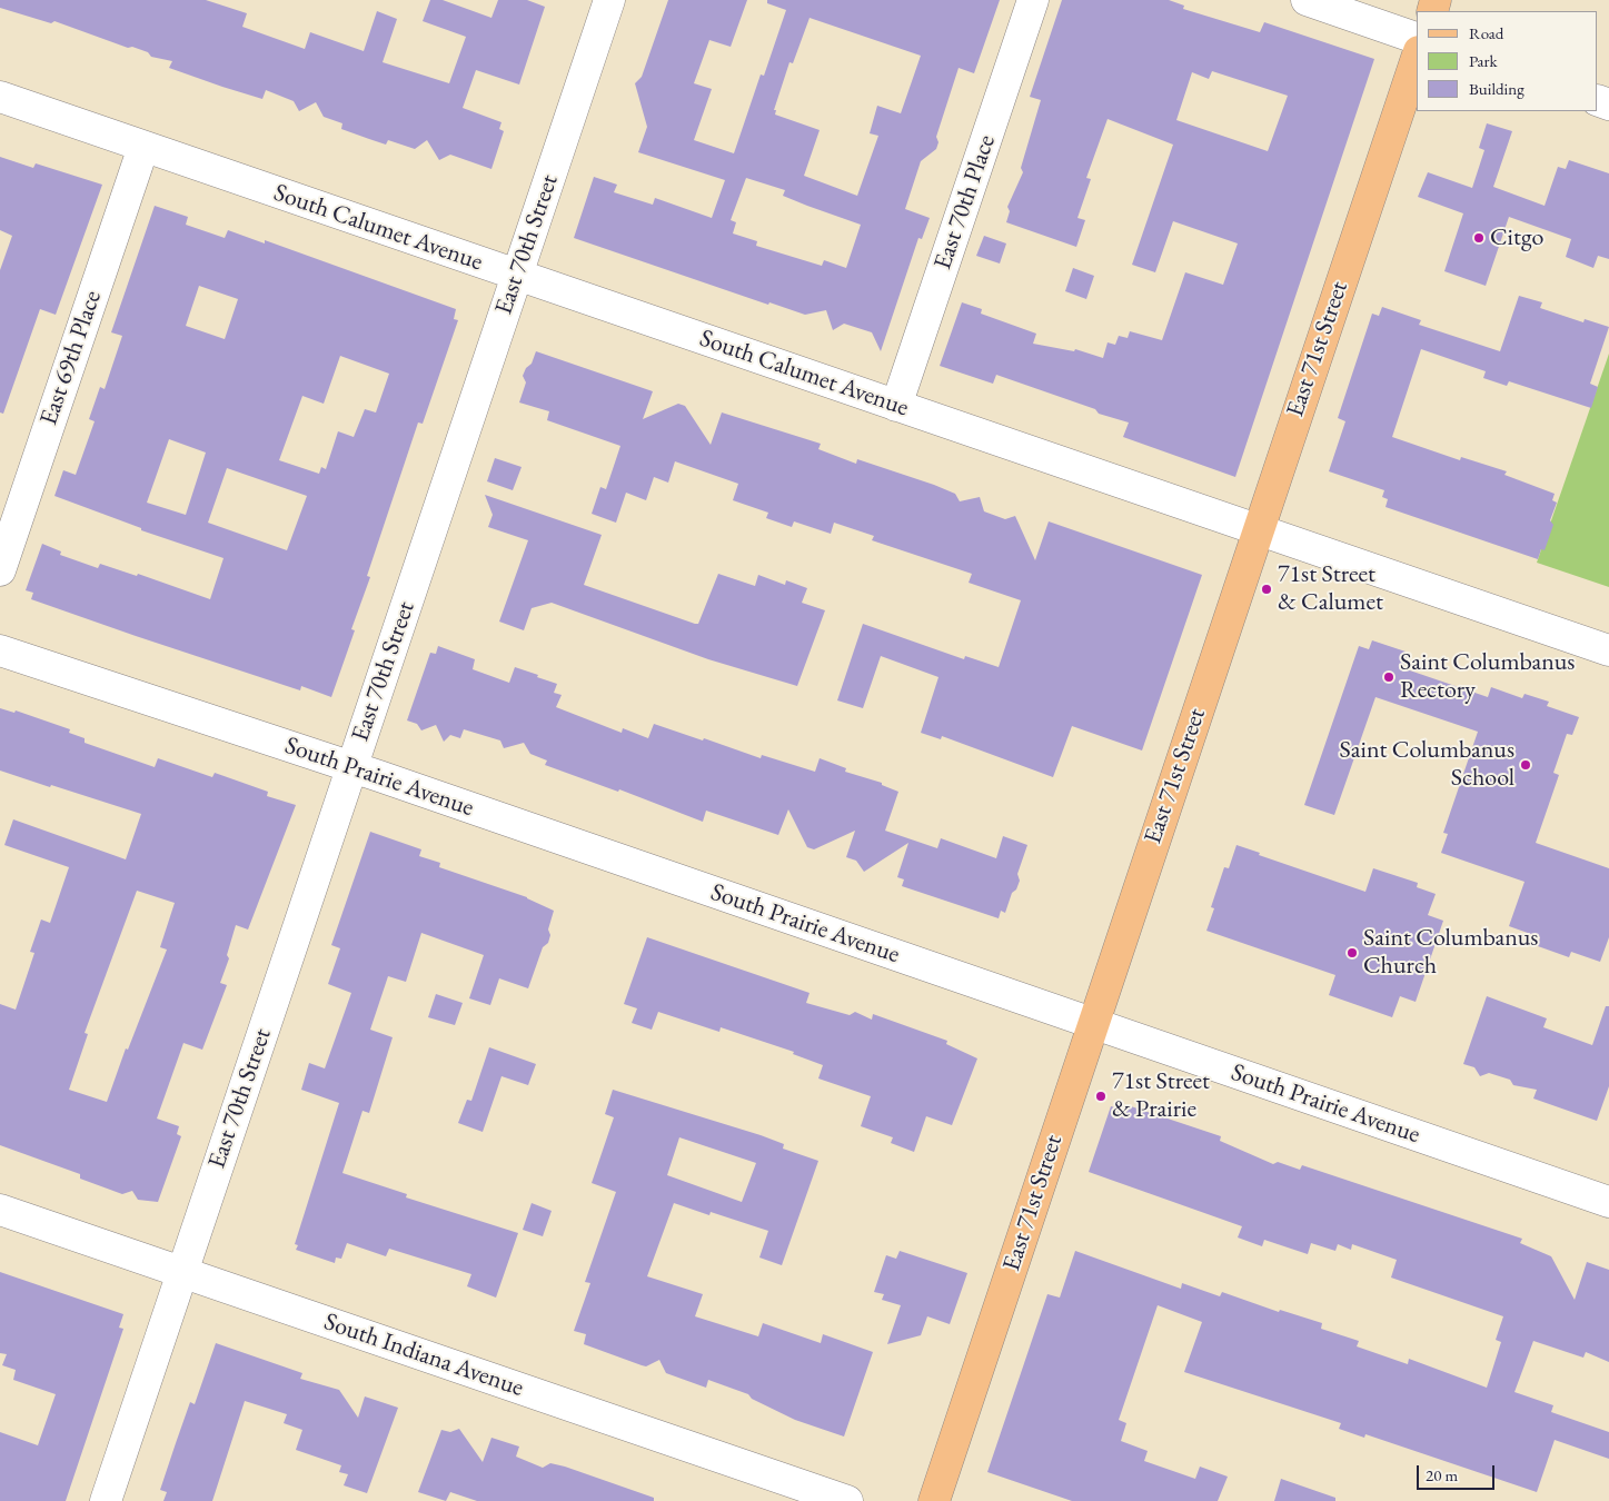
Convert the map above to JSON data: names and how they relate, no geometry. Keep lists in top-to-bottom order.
{
  "streets": {
    "main road": ["East 71st Street"],
    "street": [
      "East 70th Place",
      "South Calumet Avenue",
      "East 70th Street",
      "East 69th Place",
      "South Prairie Avenue",
      "South Indiana Avenue"
    ]
  },
  "crossings": [
    ["East 70th Place", "South Calumet Avenue"],
    ["South Calumet Avenue", "East 70th Street"],
    ["South Calumet Avenue", "East 71st Street"],
    ["South Calumet Avenue", "East 69th Place"],
    ["East 70th Street", "South Prairie Avenue"],
    ["East 70th Street", "South Indiana Avenue"],
    ["East 71st Street", "South Prairie Avenue"]
  ],
  "places": [
    "Citgo",
    "71st Street & Calumet",
    "Saint Columbanus Rectory",
    "Saint Columbanus School",
    "Saint Columbanus Church",
    "71st Street & Prairie"
  ],
  "legend": ["Road", "Park", "Building"],
  "scale_bar": "20 m"
}
